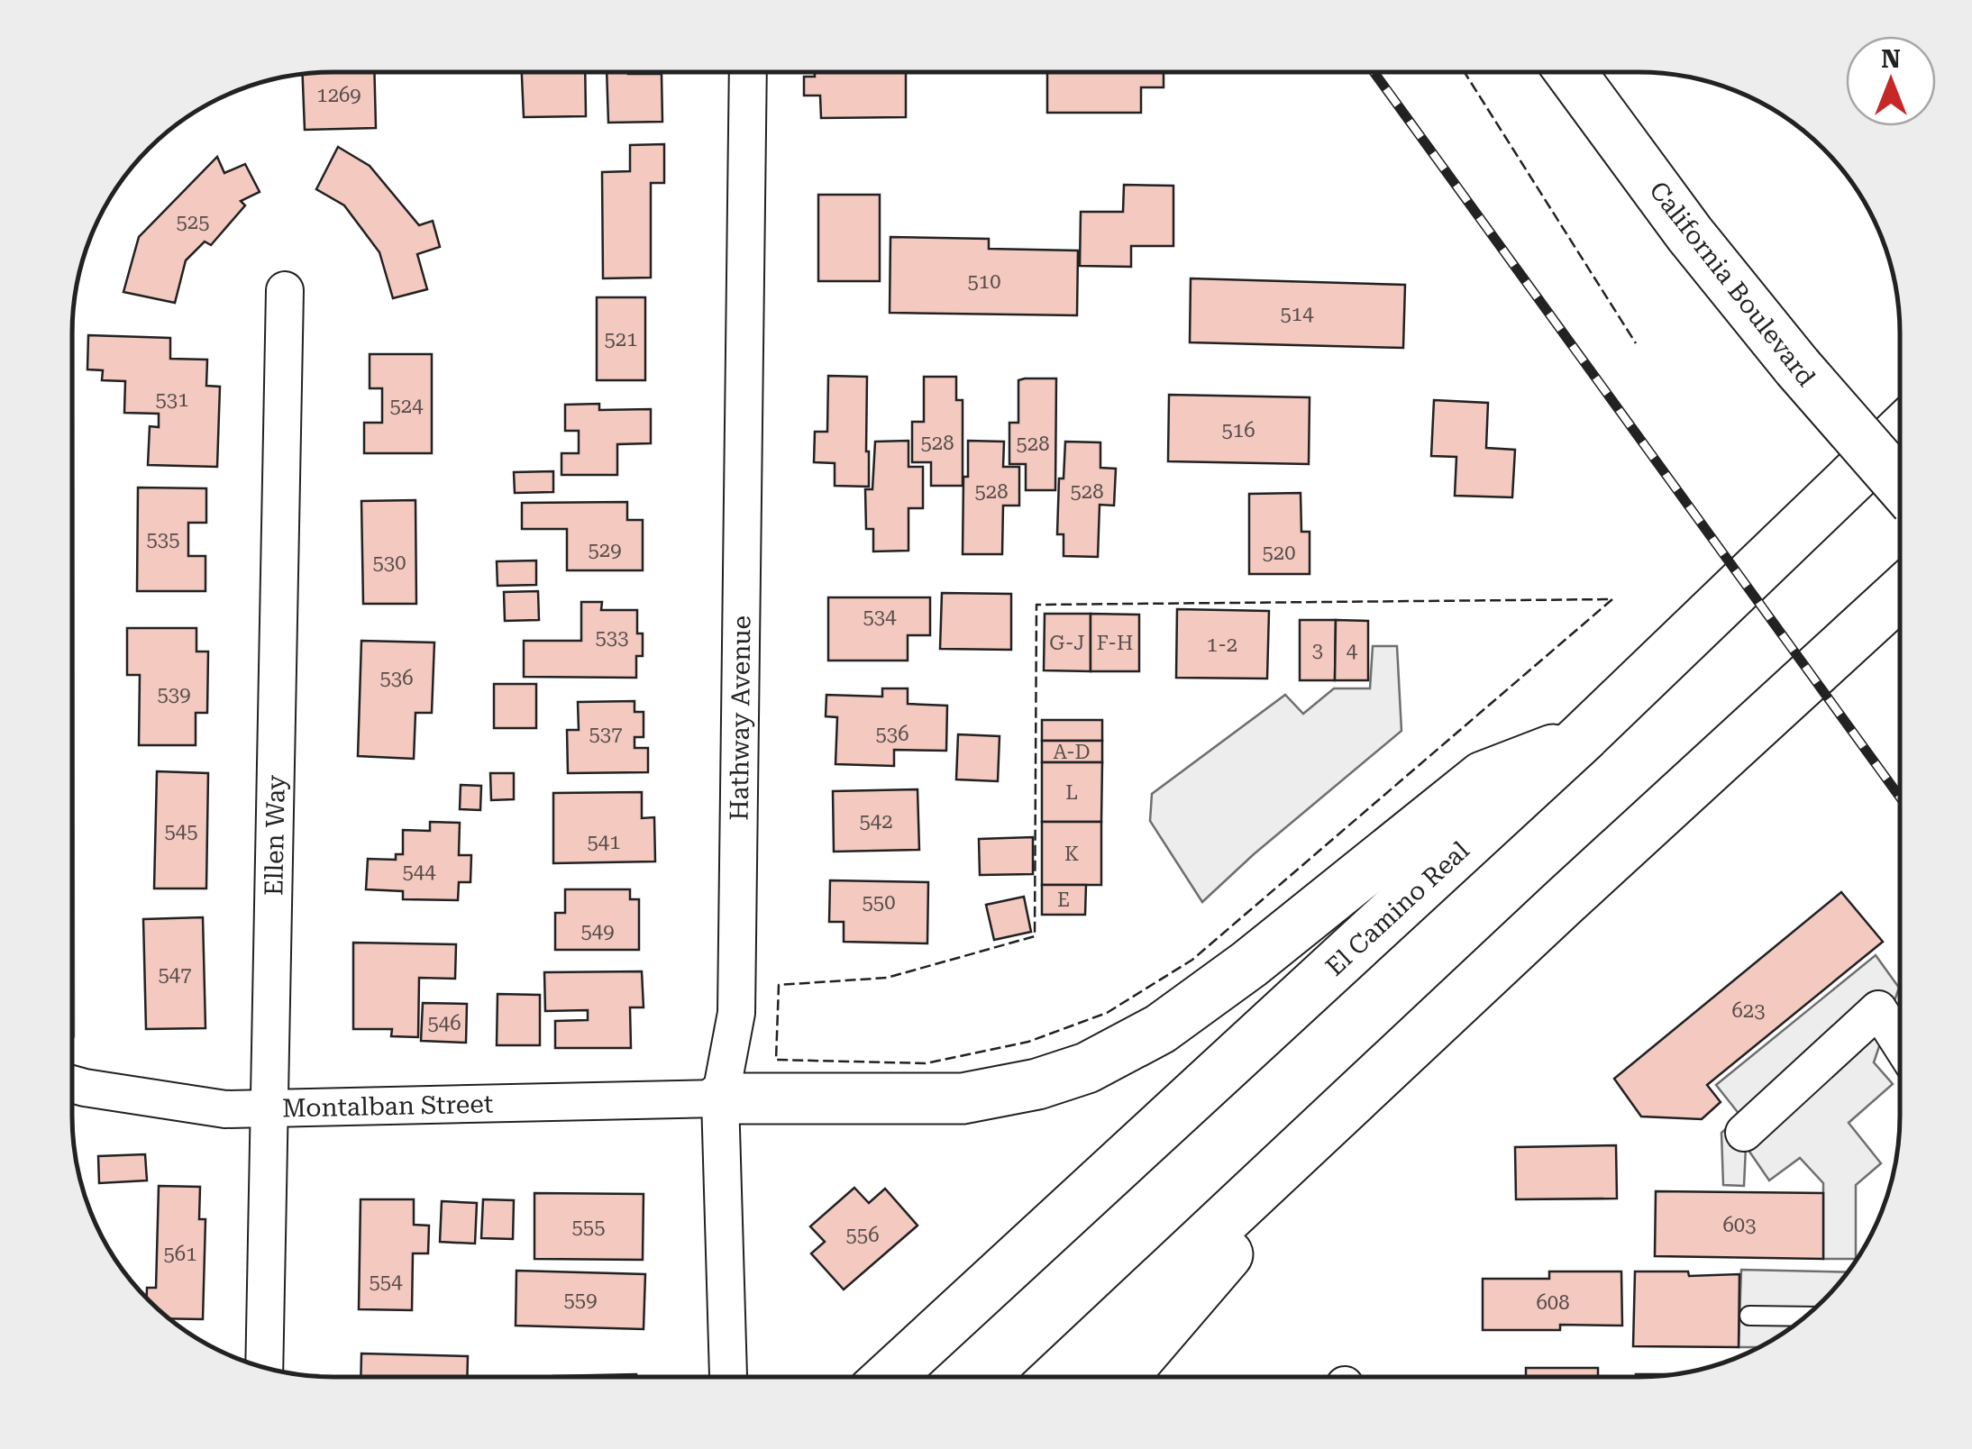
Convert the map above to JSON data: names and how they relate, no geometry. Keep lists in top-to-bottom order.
{
  "streets": {
    "main road": ["California Boulevard", "El Camino Real"],
    "street": ["Hathway Avenue", "Ellen Way", "Montalban Street"]
  },
  "crossings": [
    ["Hathway Avenue", "Montalban Street"],
    ["Ellen Way", "Montalban Street"]
  ],
  "house_numbers": [
    "1269",
    "525",
    "510",
    "514",
    "521",
    "531",
    "524",
    "516",
    "528",
    "528",
    "528",
    "528",
    "535",
    "529",
    "520",
    "530",
    "534",
    "533",
    "G-J",
    "F-H",
    "1-2",
    "3",
    "4",
    "536",
    "539",
    "537",
    "536",
    "A-D",
    "L",
    "542",
    "545",
    "541",
    "K",
    "544",
    "E",
    "550",
    "549",
    "547",
    "623",
    "546",
    "603",
    "555",
    "556",
    "561",
    "554",
    "559",
    "608"
  ],
  "north": "top"
}
